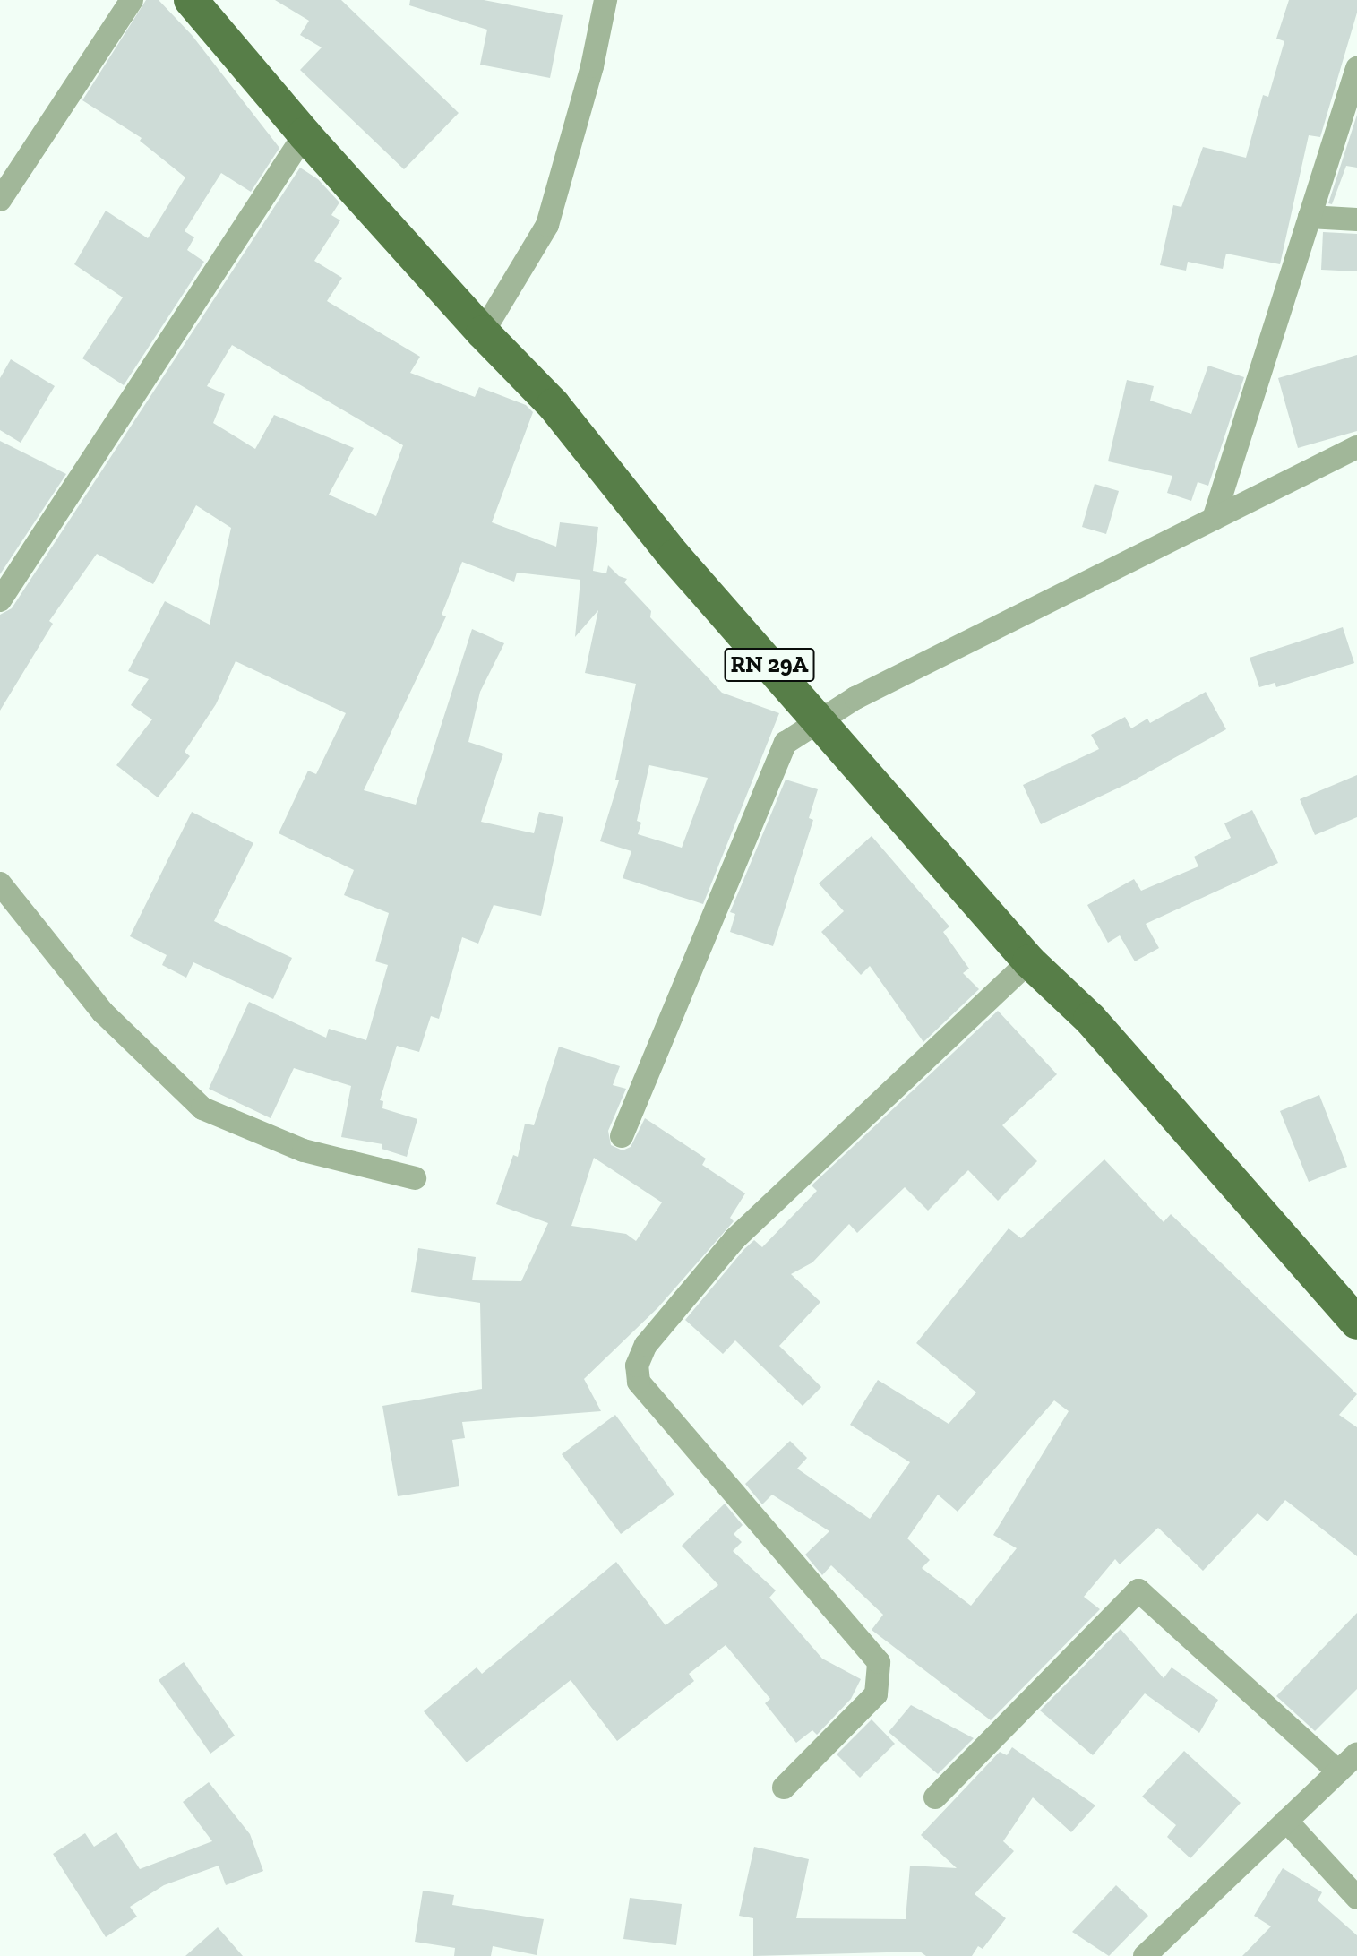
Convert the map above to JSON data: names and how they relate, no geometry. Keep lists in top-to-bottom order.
{
  "streets": {
    "main road": ["RN 29A"]
  }
}
